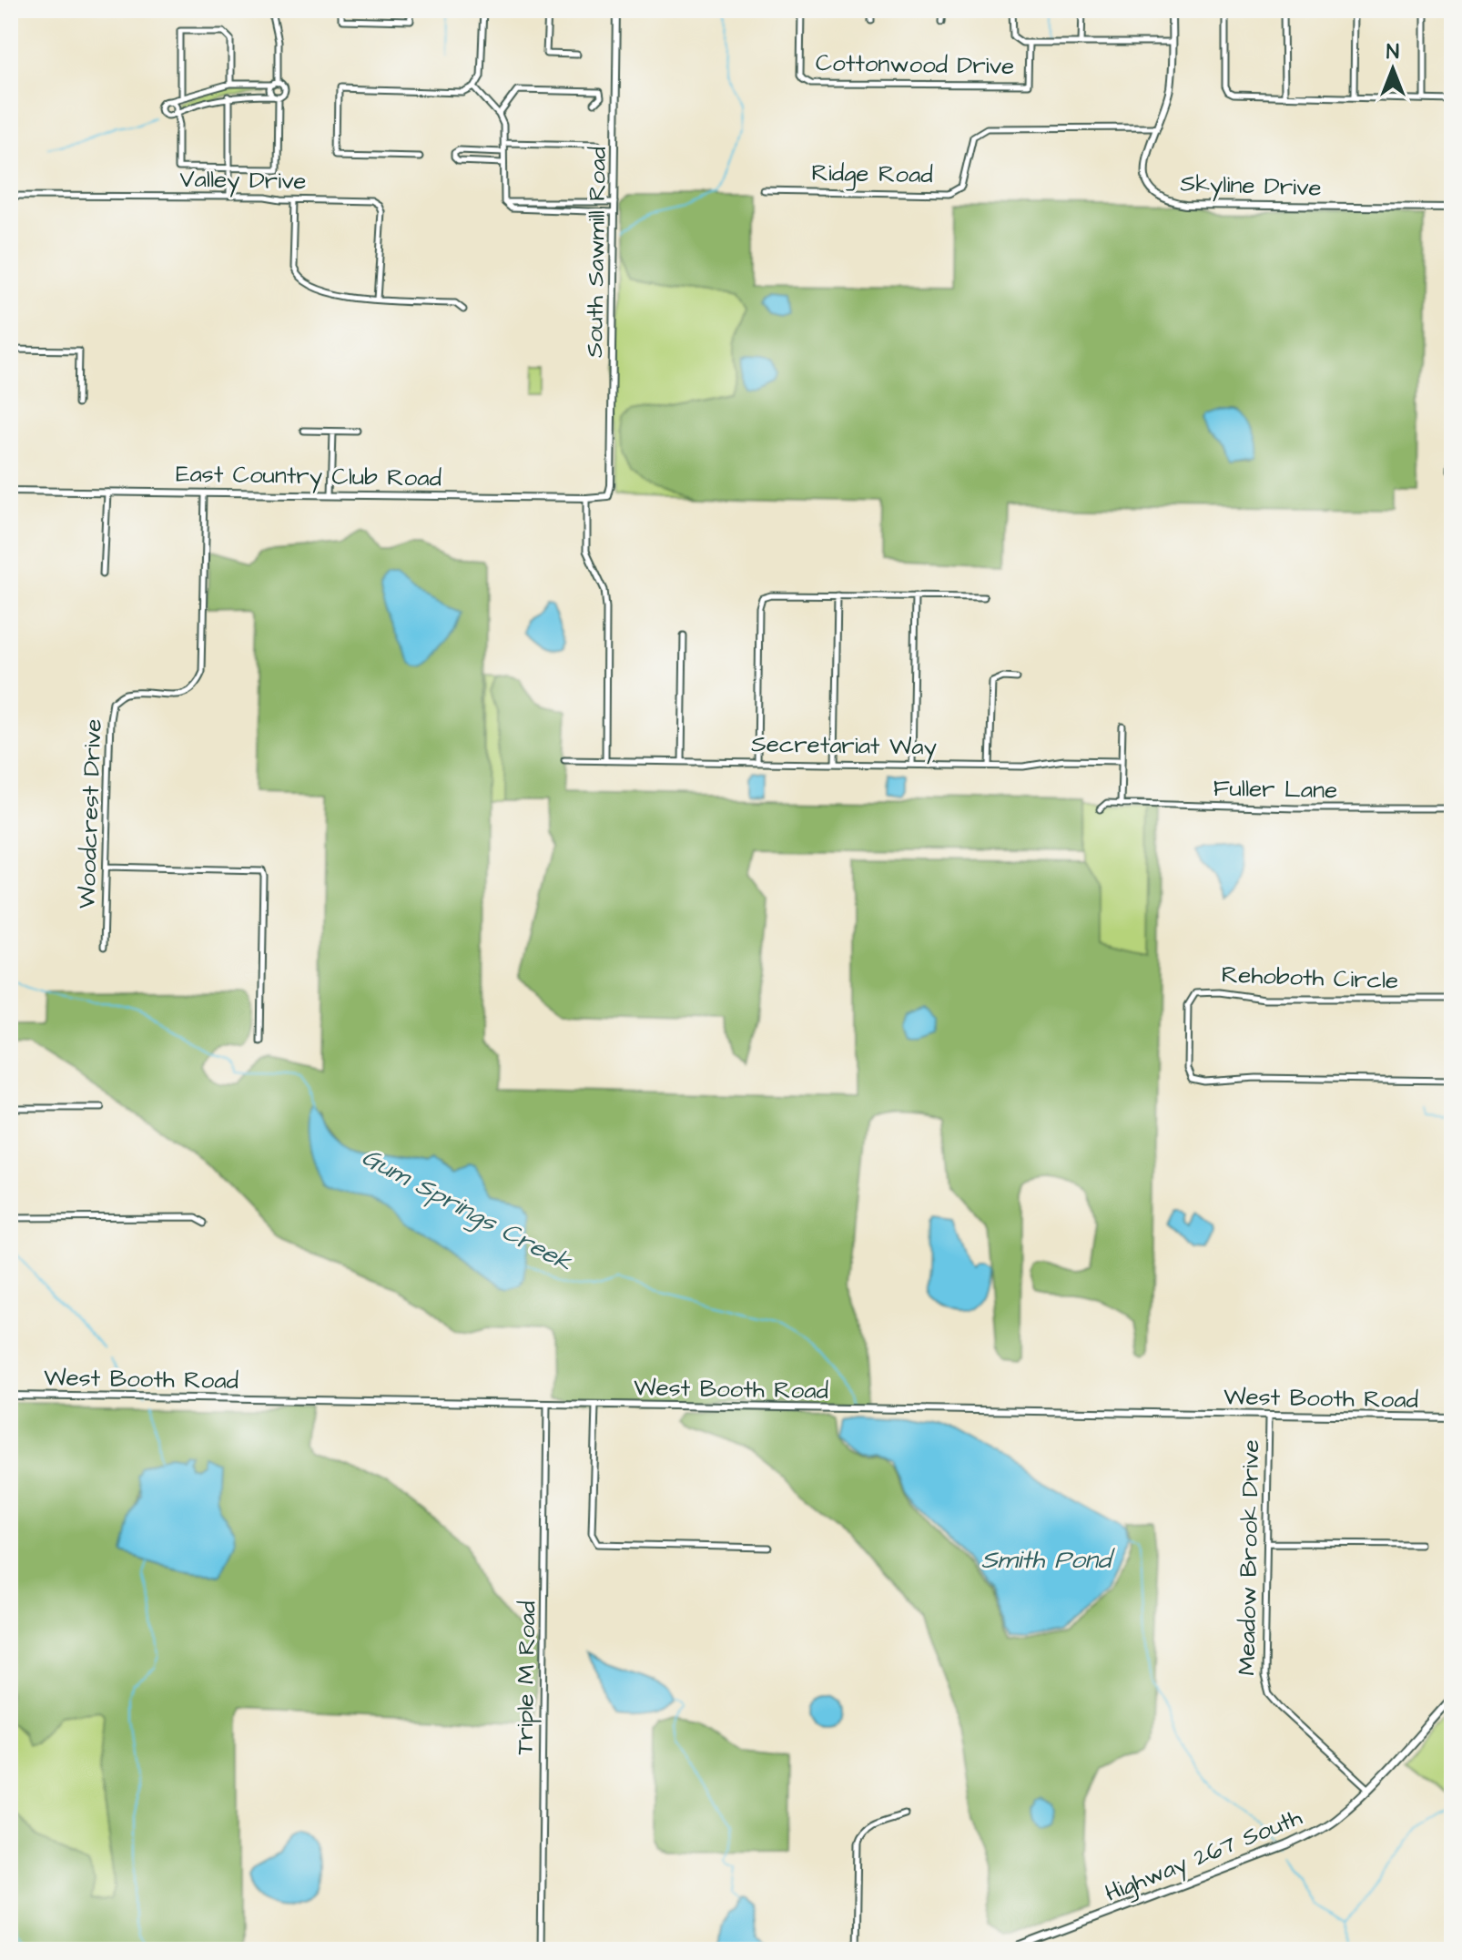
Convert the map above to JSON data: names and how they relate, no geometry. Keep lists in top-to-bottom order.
{
  "streets": {
    "main road": ["Highway 267 South"],
    "street": [
      "Cottonwood Drive",
      "Ridge Road",
      "Valley Drive",
      "Skyline Drive",
      "South Sawmill Road",
      "East Country Club Road",
      "Secretariat Way",
      "Fuller Lane",
      "Woodcrest Drive",
      "Rehoboth Circle",
      "West Booth Road",
      "Meadow Brook Drive",
      "Triple M Road"
    ]
  },
  "crossings": [
    ["Ridge Road", "Skyline Drive"],
    ["South Sawmill Road", "East Country Club Road"],
    ["East Country Club Road", "Woodcrest Drive"],
    ["West Booth Road", "Meadow Brook Drive"],
    ["West Booth Road", "Triple M Road"],
    ["Meadow Brook Drive", "Highway 267 South"]
  ],
  "water": ["Gum Springs Creek", "Smith Pond"],
  "north": "top"
}
